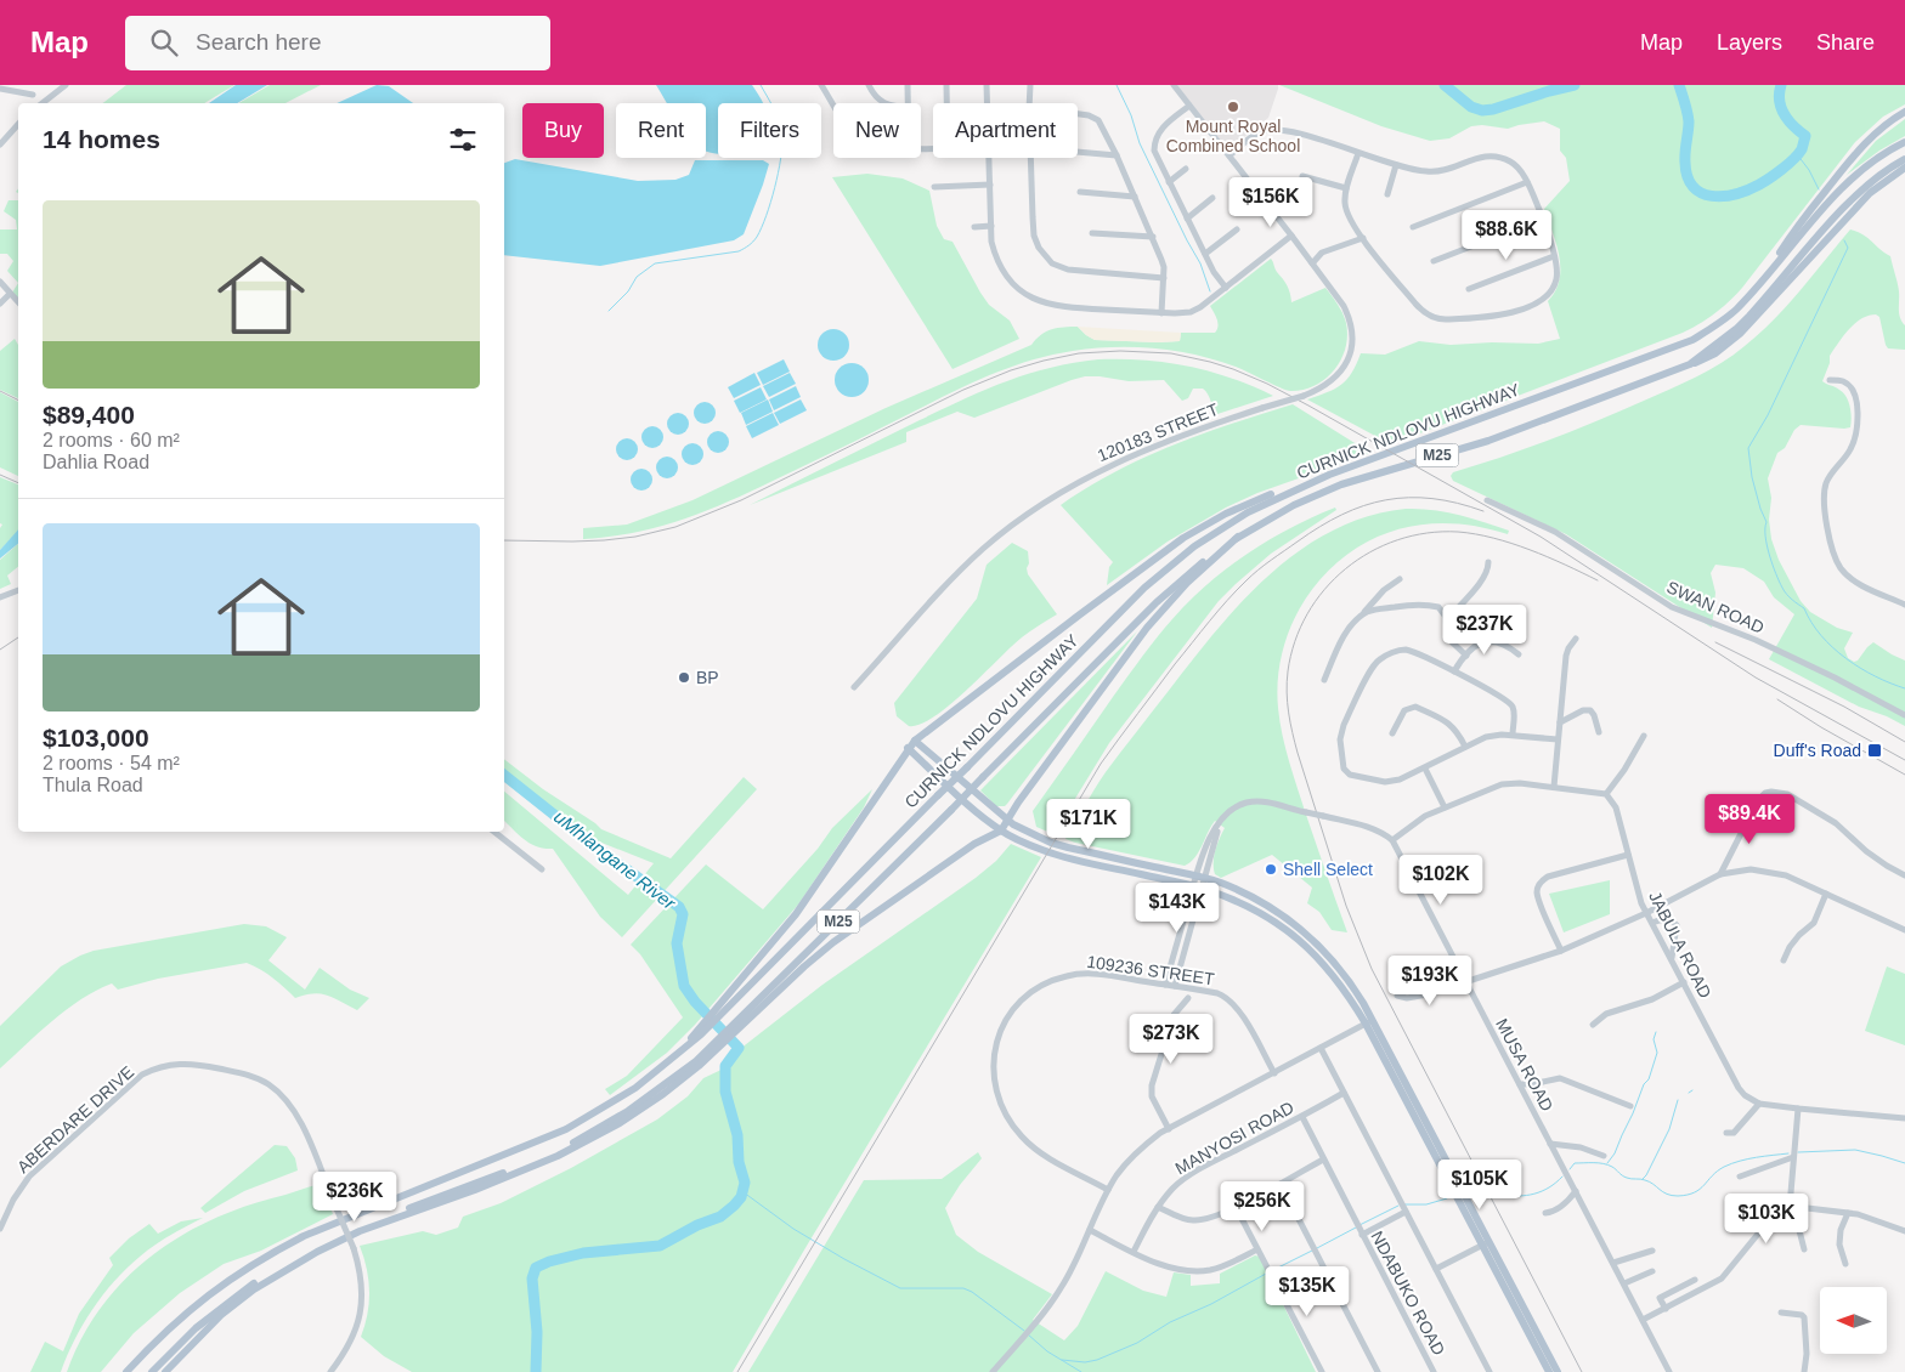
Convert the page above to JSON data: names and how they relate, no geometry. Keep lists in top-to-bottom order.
{
  "streets": {
    "main road": ["CURNICK NDLOVU HIGHWAY", "M25"],
    "street": [
      "120183 STREET",
      "SWAN ROAD",
      "JABULA ROAD",
      "109236 STREET",
      "MUSA ROAD",
      "ABERDARE DRIVE",
      "MANYOSI ROAD",
      "NDABUKO ROAD"
    ]
  },
  "crossings": [
    ["MANYOSI ROAD", "NDABUKO ROAD"]
  ],
  "water": ["uMhlangane River"],
  "places": {
    "other": ["Mount Royal Combined School", "BP", "Shell Select"],
    "transit": ["Duff's Road"]
  },
  "north": "left",
  "page": {
    "header": "Map",
    "search": "Search here",
    "nav": ["Map", "Layers", "Share"],
    "chip": [
      "Buy",
      "Rent",
      "Filters",
      "New",
      "Apartment"
    ],
    "heading": "14 homes",
    "list": [
      {
        "name": "$89,400",
        "note": "2 rooms · 60 m² · Dahlia Road"
      },
      {
        "name": "$103,000",
        "note": "2 rooms · 54 m² · Thula Road"
      }
    ],
    "price": [
      "$156K",
      "$88.6K",
      "$237K",
      "$89.4K",
      "$171K",
      "$102K",
      "$143K",
      "$193K",
      "$273K",
      "$105K",
      "$236K",
      "$256K",
      "$103K",
      "$135K"
    ]
  }
}
